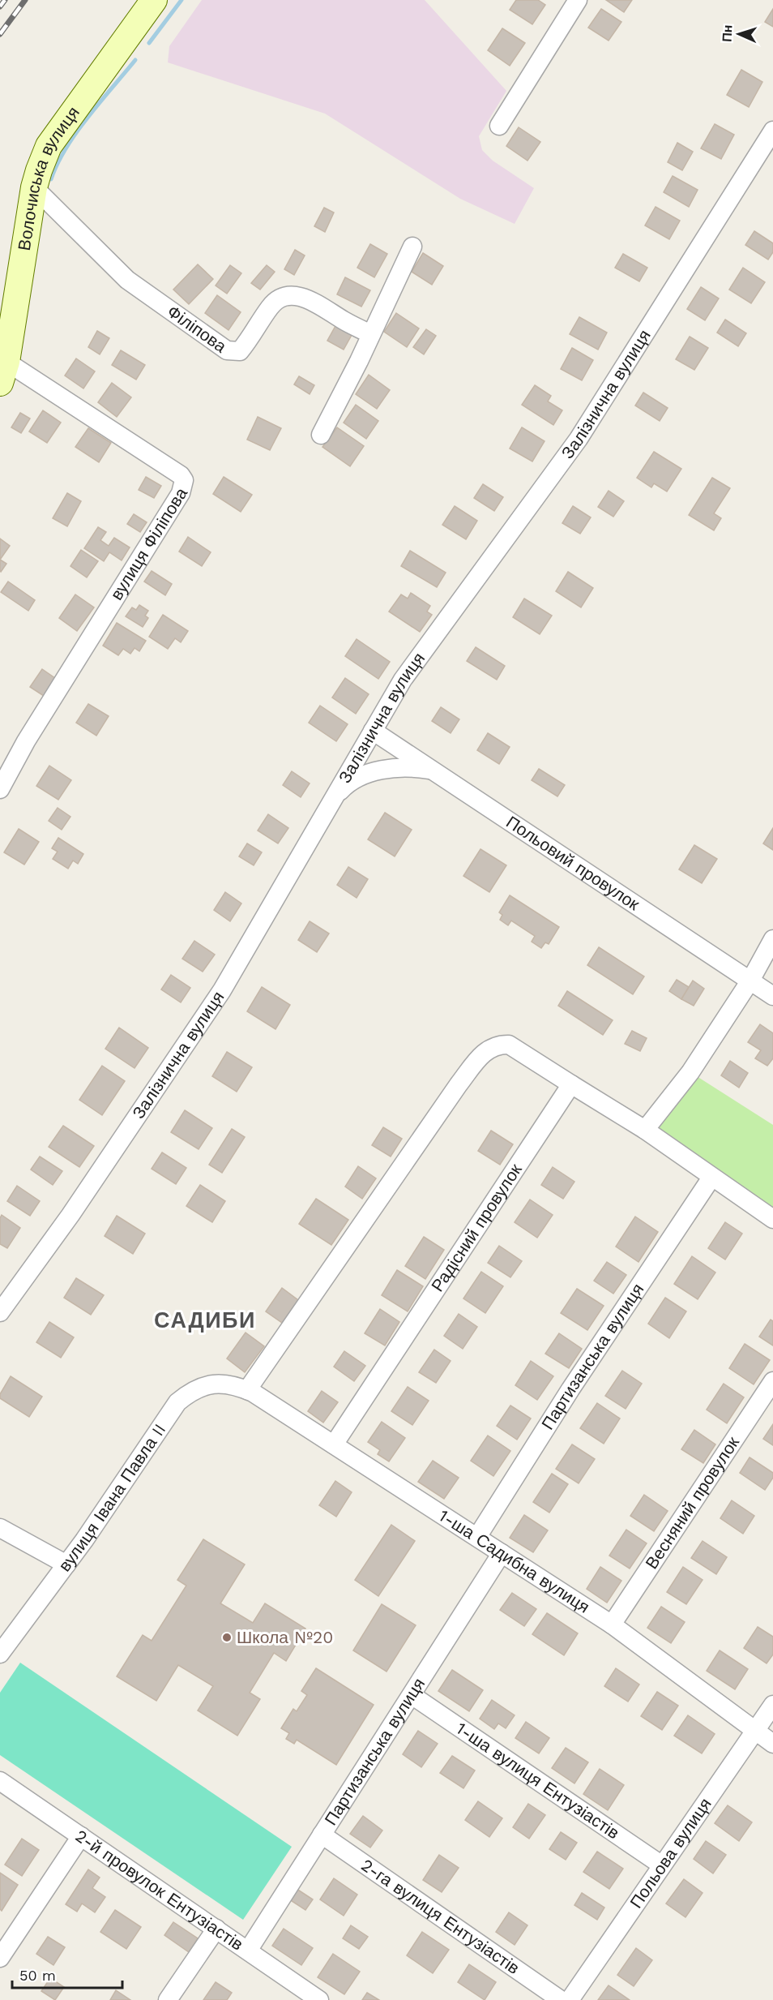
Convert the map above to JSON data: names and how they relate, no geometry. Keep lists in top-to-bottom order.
{
  "streets": {
    "main road": ["Волочиська вулиця"],
    "street": [
      "Філіпова",
      "Залізнична вулиця",
      "вулиця Філіпова",
      "Польовий провулок",
      "Радісний провулок",
      "Партизанська вулиця",
      "вулиця Івана Павла II",
      "Весняний провулок",
      "1-ша Садибна вулиця",
      "1-ша вулиця Ентузіастів",
      "Польова вулиця",
      "2-й провулок Ентузіастів",
      "2-га вулиця Ентузіастів"
    ]
  },
  "crossings": [
    ["Волочиська вулиця", "Філіпова"],
    ["Волочиська вулиця", "вулиця Філіпова"],
    ["Залізнична вулиця", "Польовий провулок"],
    ["Радісний провулок", "1-ша Садибна вулиця"],
    ["Партизанська вулиця", "1-ша Садибна вулиця"],
    ["Партизанська вулиця", "1-ша вулиця Ентузіастів"],
    ["Партизанська вулиця", "2-й провулок Ентузіастів"],
    ["Партизанська вулиця", "2-га вулиця Ентузіастів"],
    ["вулиця Івана Павла II", "1-ша Садибна вулиця"],
    ["Весняний провулок", "1-ша Садибна вулиця"],
    ["1-ша Садибна вулиця", "Польова вулиця"],
    ["1-ша вулиця Ентузіастів", "Польова вулиця"]
  ],
  "districts": ["САДИБИ"],
  "places": ["Школа №20"],
  "scale_bar": "50 m",
  "north": "left"
}
